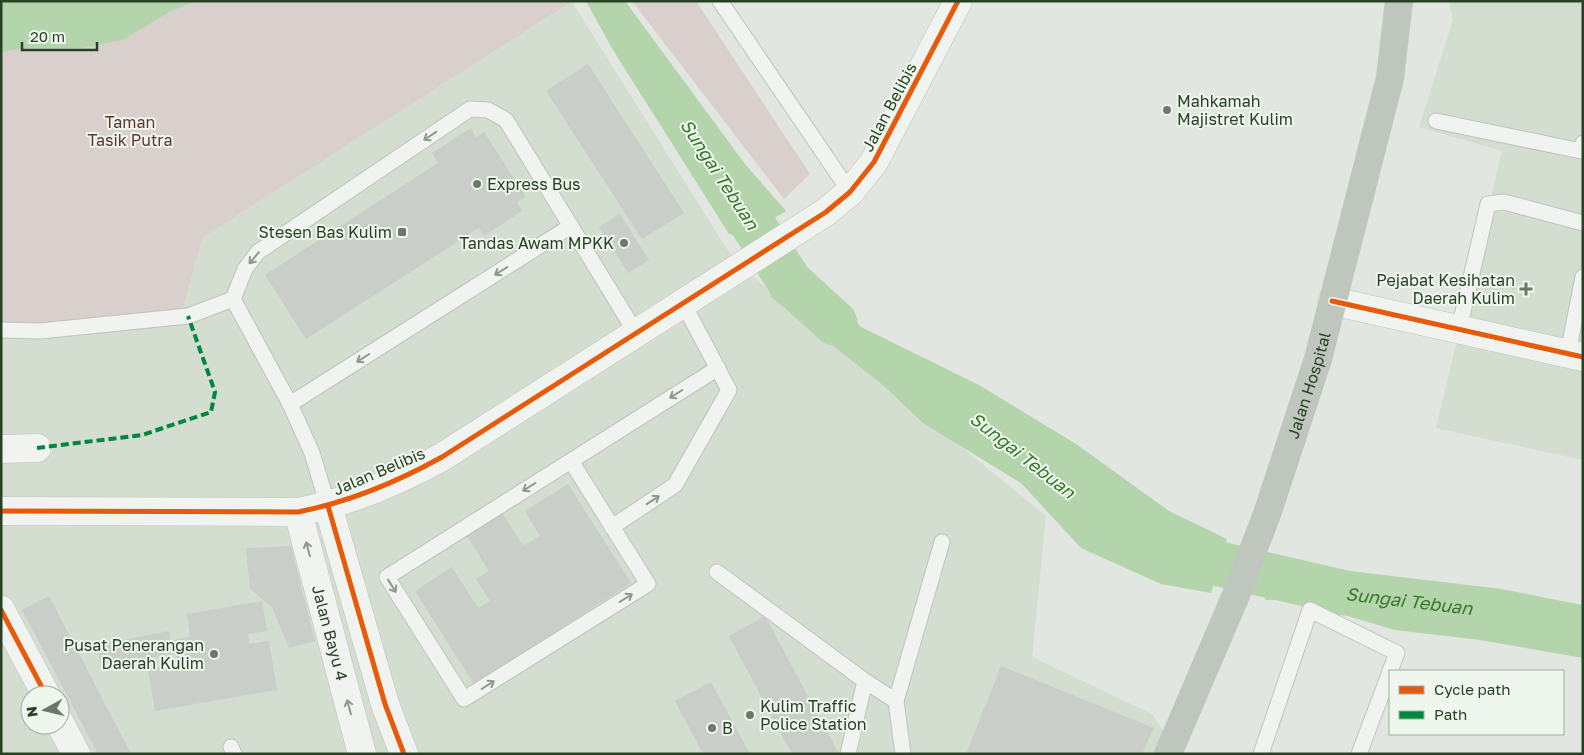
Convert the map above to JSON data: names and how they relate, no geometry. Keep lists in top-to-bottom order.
{
  "streets": {
    "main road": ["Jalan Hospital"],
    "street": ["Jalan Belibis", "Jalan Bayu 4"]
  },
  "crossings": [
    ["Jalan Belibis", "Jalan Bayu 4"]
  ],
  "water": ["Sungai Tebuan"],
  "parks": ["Taman Tasik Putra"],
  "places": {
    "other": [
      "Mahkamah Majistret Kulim",
      "Express Bus",
      "Tandas Awam MPKK",
      "Pusat Penerangan Daerah Kulim",
      "Kulim Traffic Police Station",
      "B"
    ],
    "transit": ["Stesen Bas Kulim"],
    "health": ["Pejabat Kesihatan Daerah Kulim"]
  },
  "legend": ["Cycle path", "Path"],
  "scale_bar": "20 m",
  "north": "left"
}
